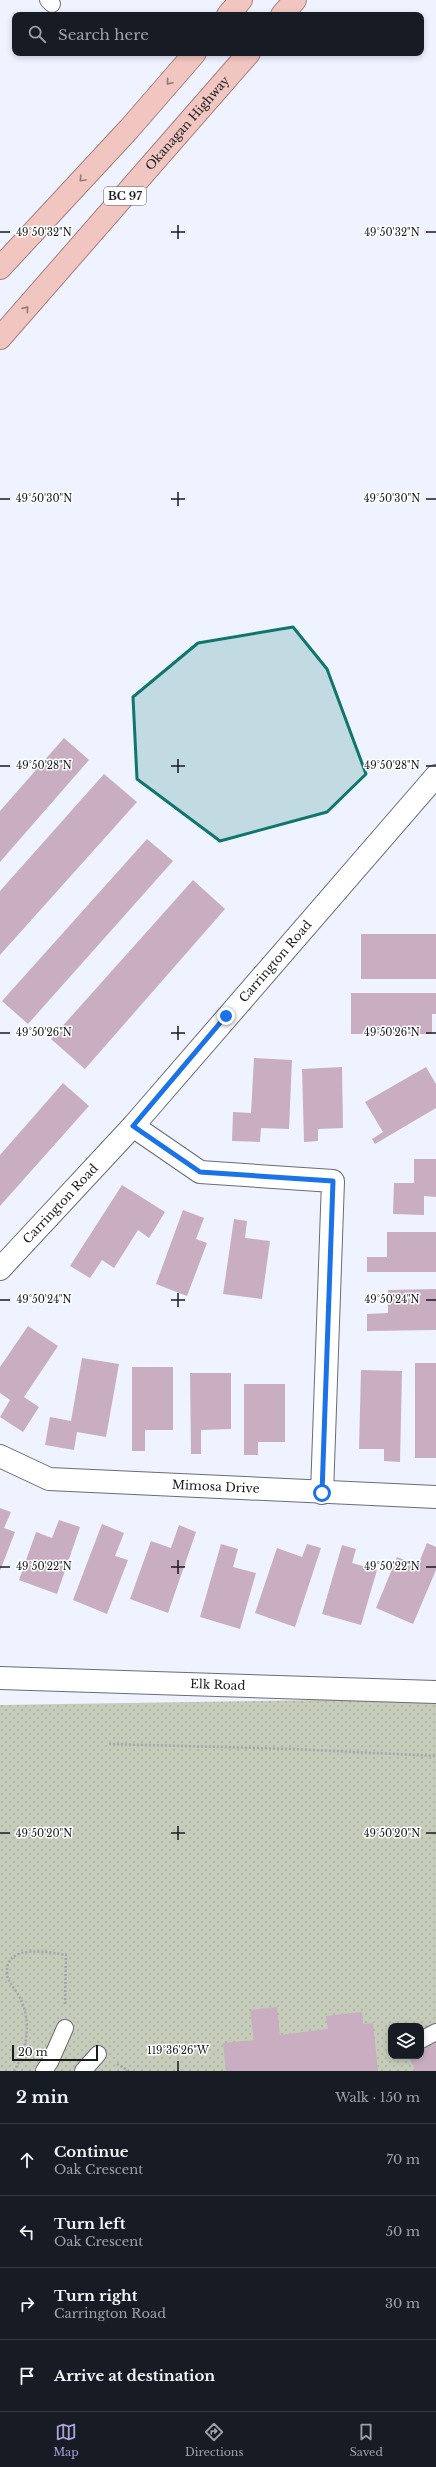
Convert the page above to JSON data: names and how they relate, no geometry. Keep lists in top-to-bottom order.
{
  "streets": {
    "highway": ["Okanagan Highway", "BC 97"],
    "street": ["Carrington Road", "Mimosa Drive", "Elk Road"]
  },
  "scale_bar": "20 m",
  "page": {
    "search": "Search here",
    "scale": "20 m",
    "heading": ["2 min", "Walk · 150 m"],
    "list": [
      ["Continue", "Oak Crescent", "70 m"],
      ["Turn left", "Oak Crescent", "50 m"],
      ["Turn right", "Carrington Road", "30 m"],
      "Arrive at destination"
    ],
    "nav": ["Map", "Directions", "Saved"]
  },
  "coordinates": [
    "49°50'32\"N",
    "49°50'30\"N",
    "49°50'28\"N",
    "49°50'26\"N",
    "49°50'24\"N",
    "49°50'22\"N",
    "49°50'20\"N",
    "119°36'26\"W"
  ]
}
